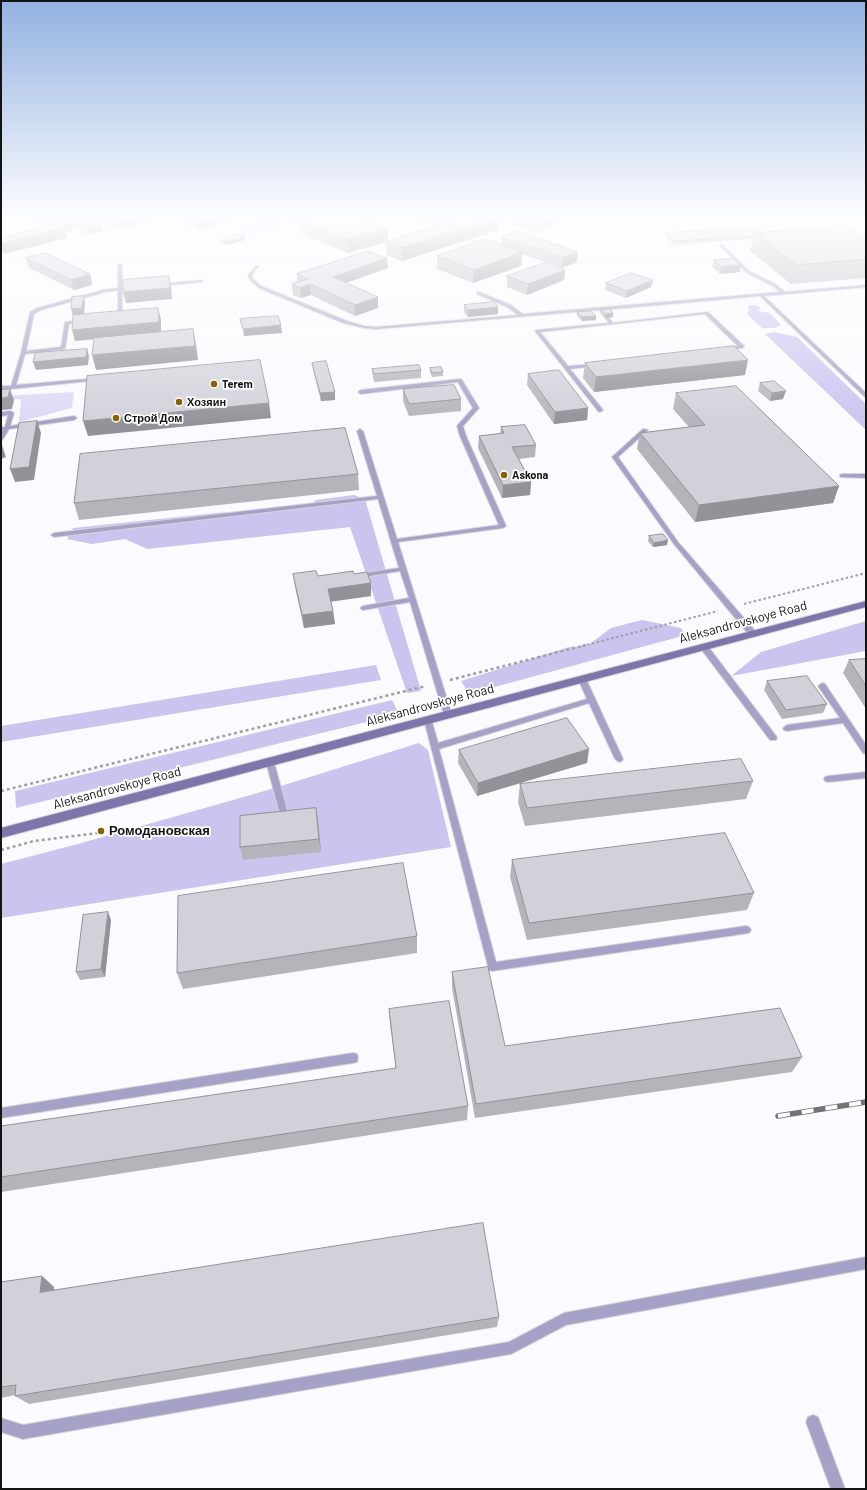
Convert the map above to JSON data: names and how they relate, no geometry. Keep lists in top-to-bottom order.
{
  "streets": {
    "main road": ["Aleksandrovskoye Road"]
  },
  "places": [
    "Terem",
    "Хозяин",
    "Строй Дом",
    "Askona",
    "Ромодановская"
  ]
}
